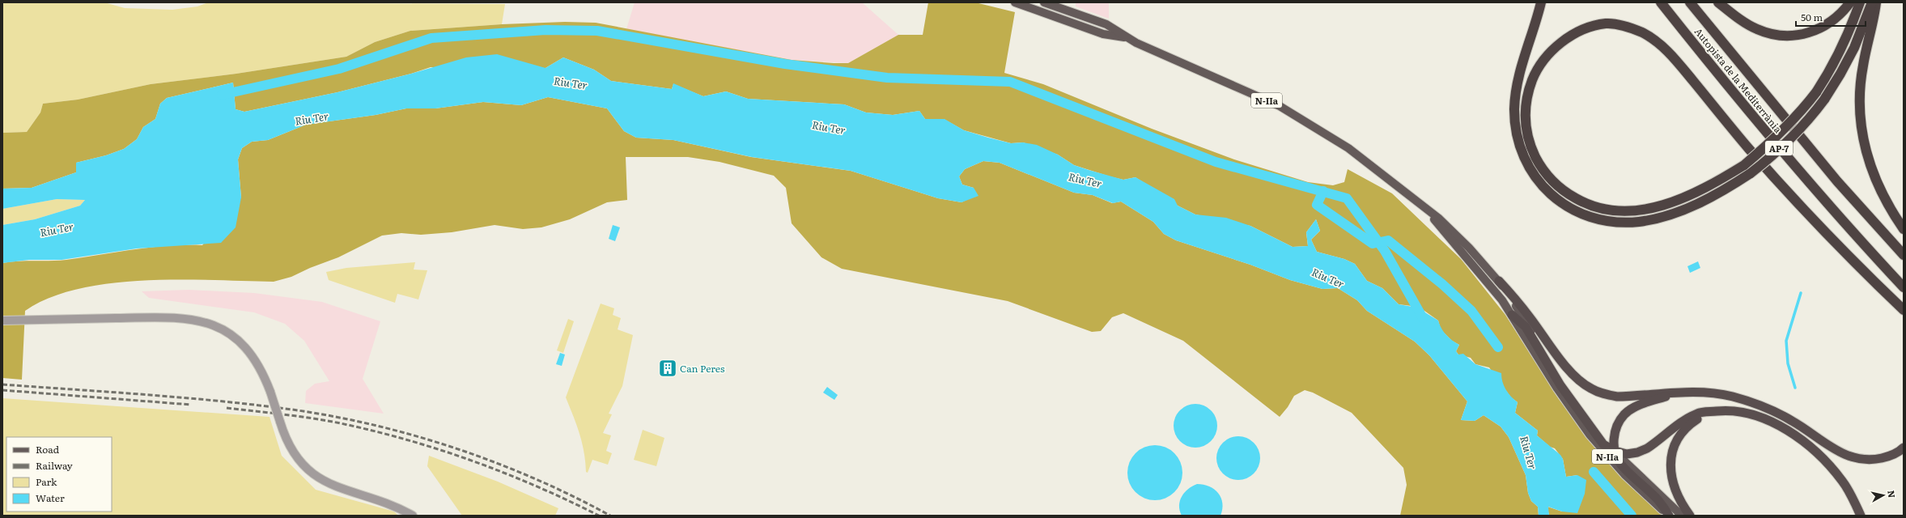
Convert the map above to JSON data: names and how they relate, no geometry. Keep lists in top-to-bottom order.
{
  "streets": {
    "highway": ["Autopista de la Mediterrània", "AP-7"],
    "main road": ["N-IIa"]
  },
  "water": ["Riu Ter"],
  "places": {
    "building": ["Can Peres"]
  },
  "legend": [
    "Road",
    "Railway",
    "Park",
    "Water"
  ],
  "scale_bar": "50 m",
  "north": "right"
}
